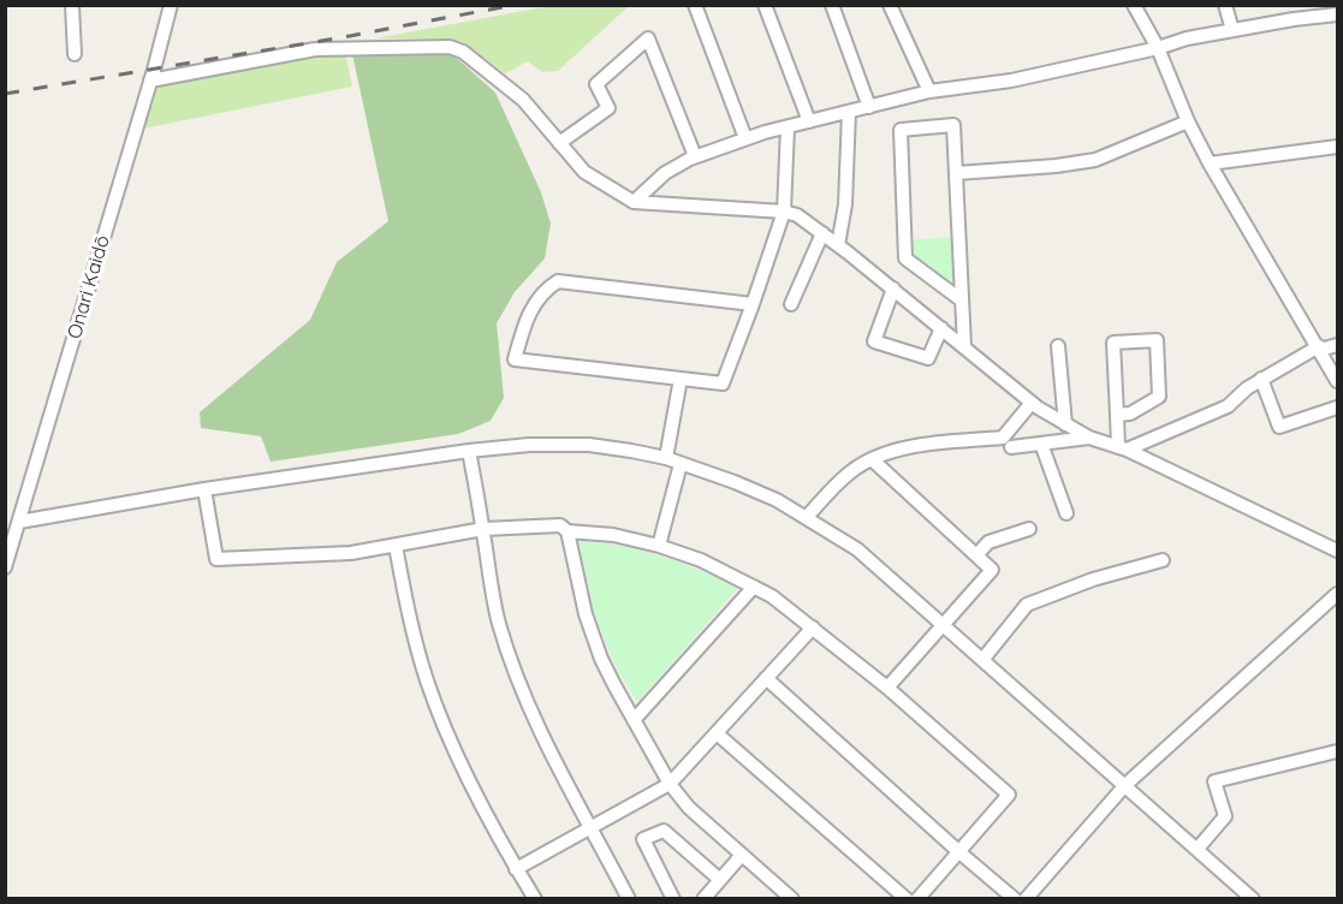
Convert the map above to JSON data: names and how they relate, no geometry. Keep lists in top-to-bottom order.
{
  "streets": {
    "street": ["Onari Kaidō"]
  }
}
